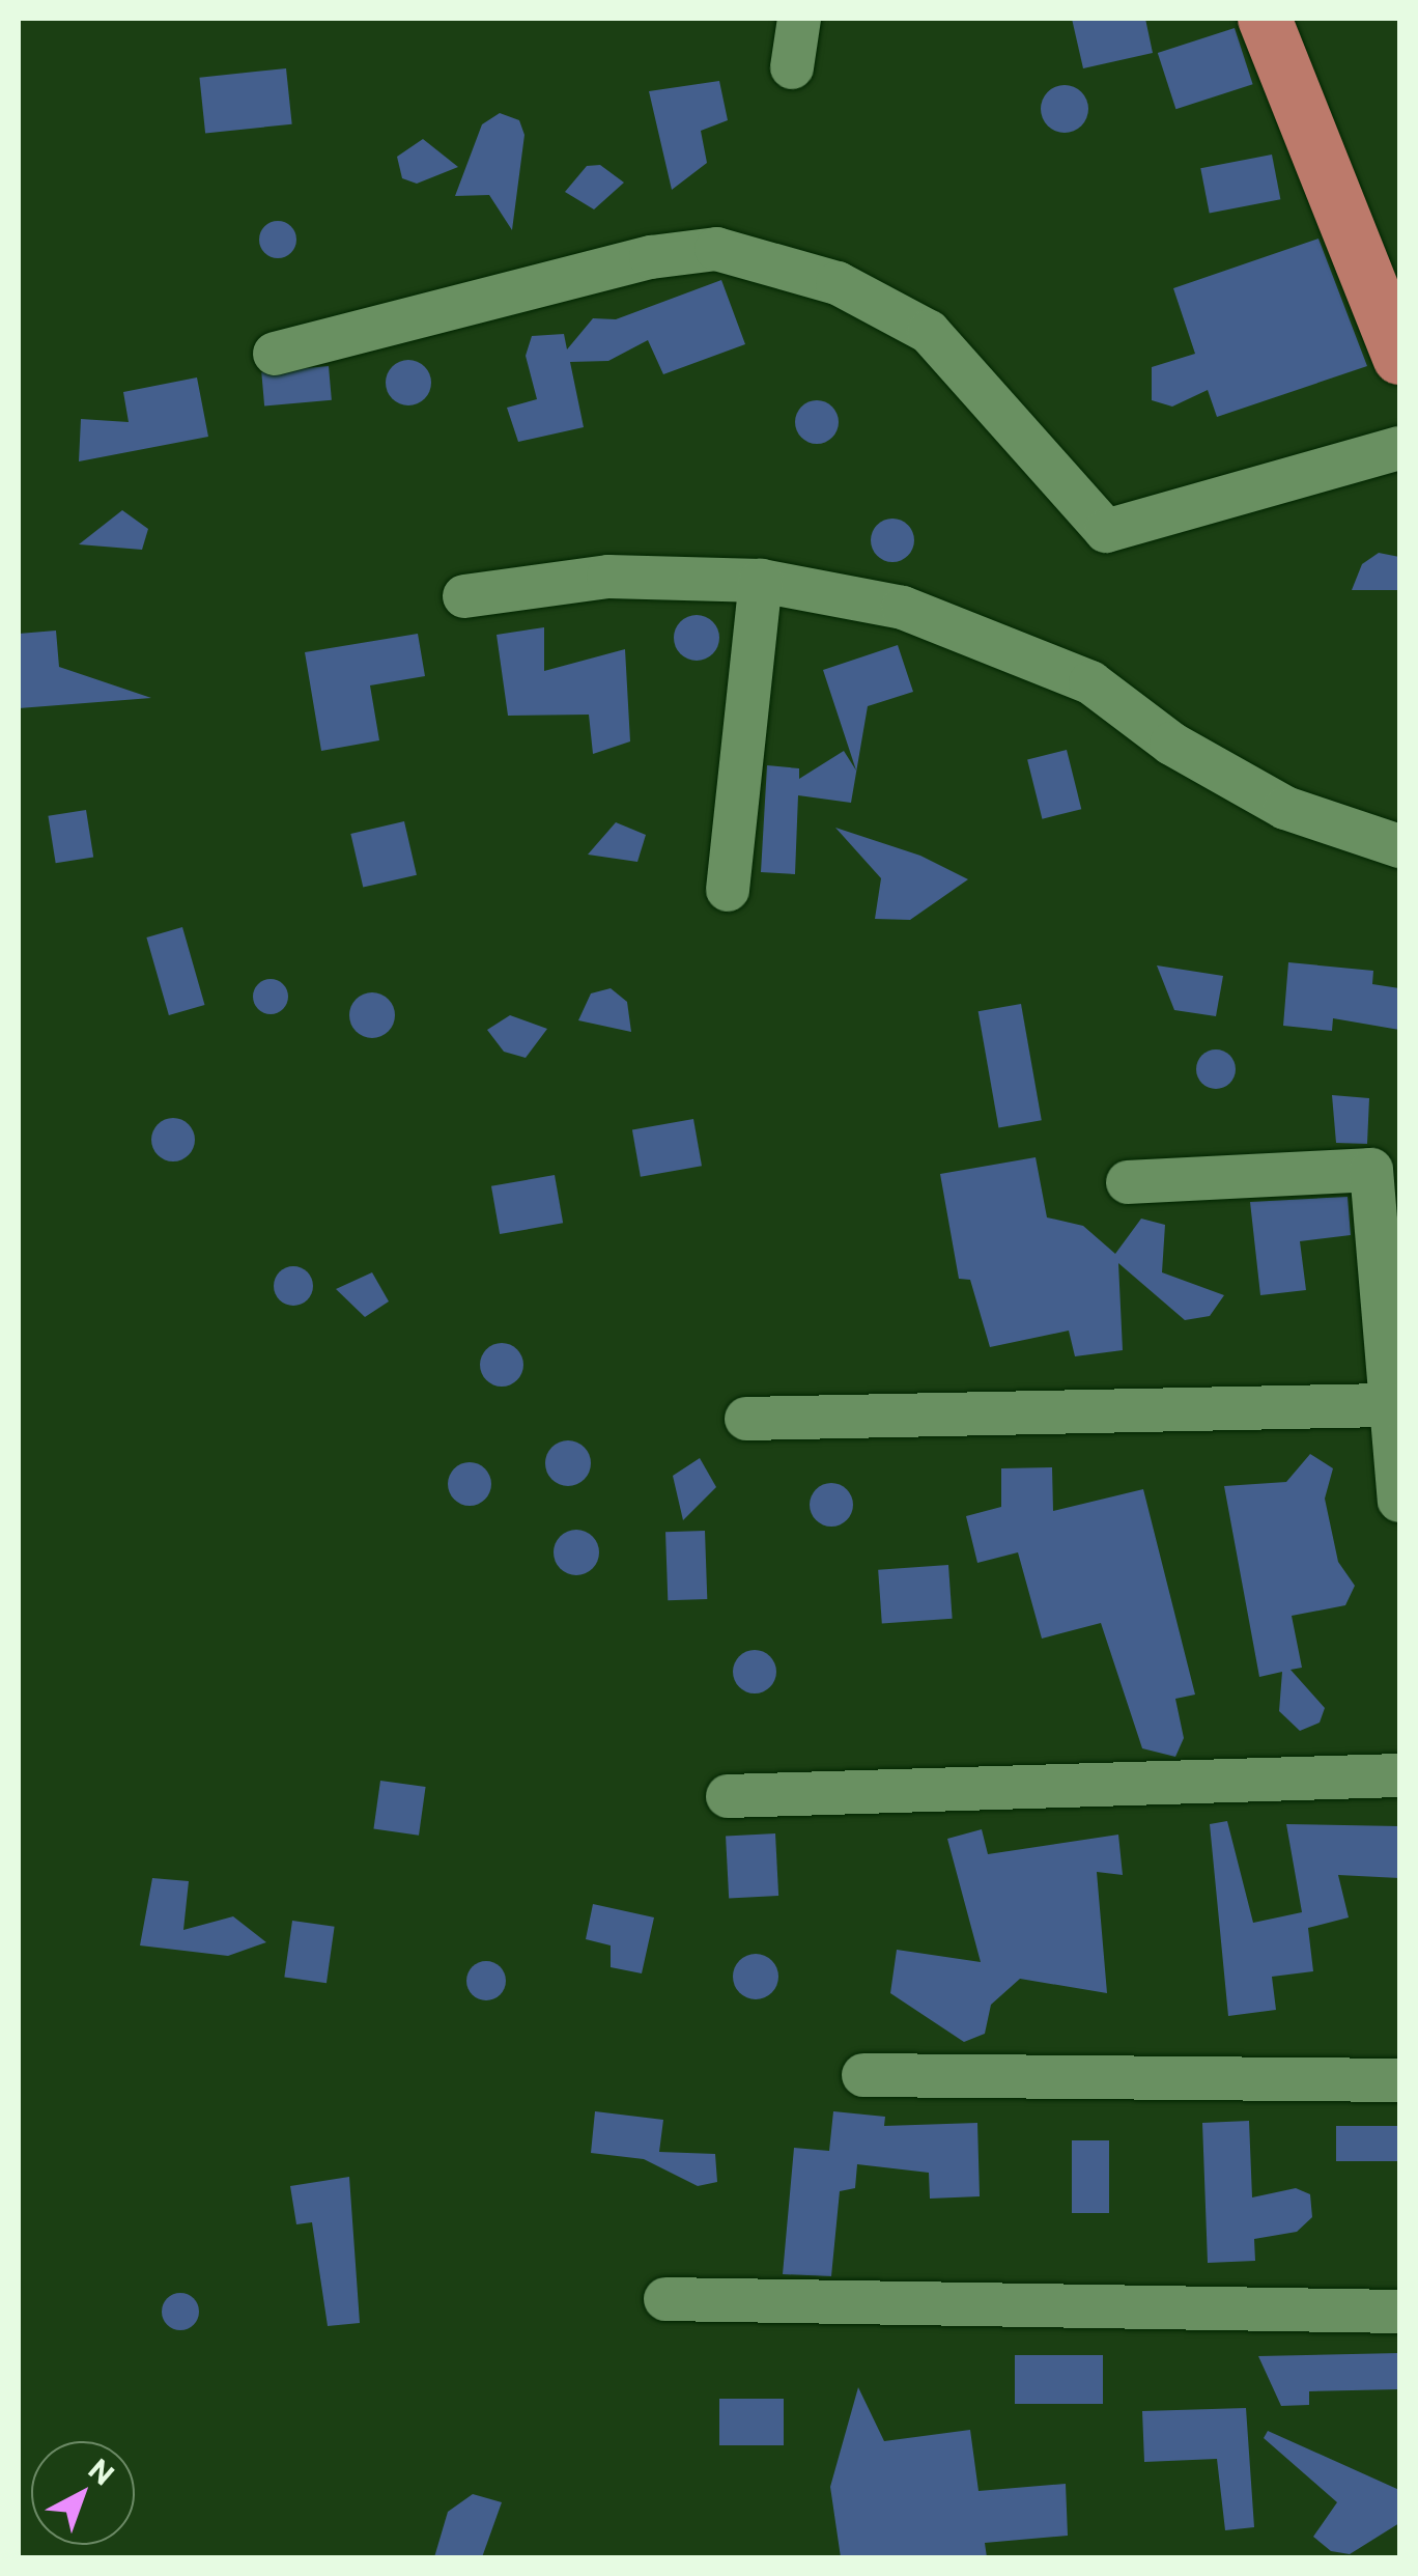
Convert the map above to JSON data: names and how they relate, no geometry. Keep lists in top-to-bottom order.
{
  "north": "top right"
}
